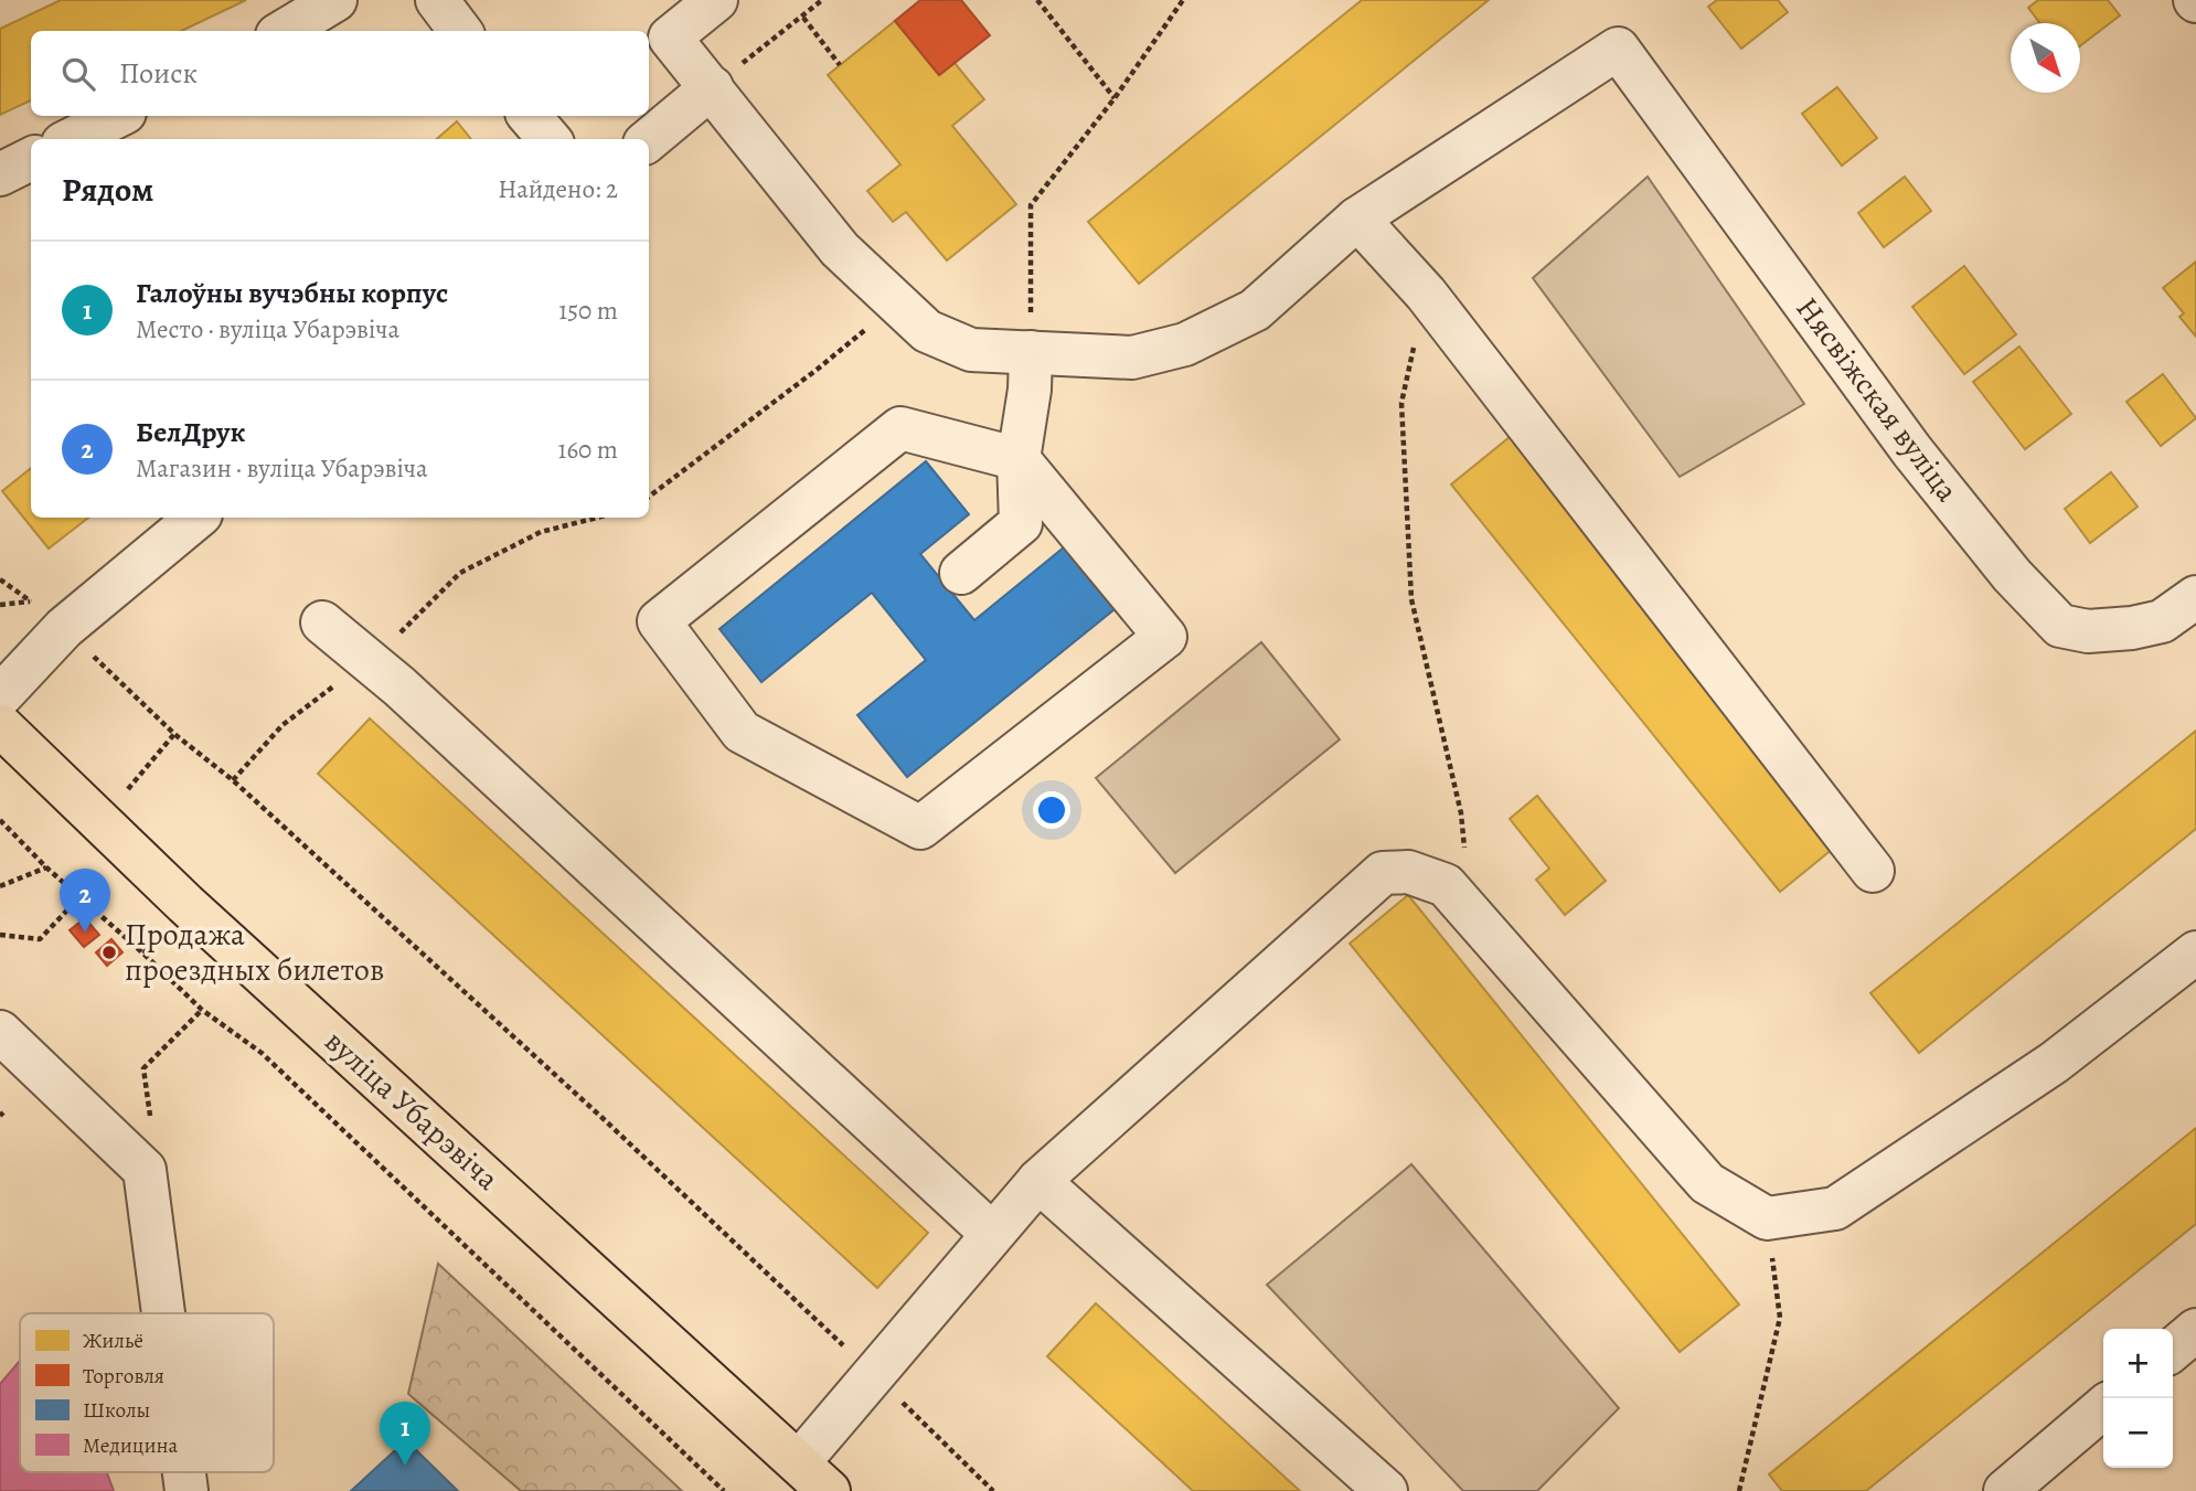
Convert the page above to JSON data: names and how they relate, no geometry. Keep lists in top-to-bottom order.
{
  "streets": {
    "main road": ["вуліца Убарэвіча"],
    "street": ["Нясвіжская вуліца"]
  },
  "places": ["Продажа проездных билетов"],
  "legend": [
    "Жильё",
    "Торговля",
    "Школы",
    "Медицина"
  ],
  "north": "bottom right",
  "page": {
    "search": "Поиск",
    "heading": ["Рядом", "Найдено: 2"],
    "list": [
      {
        "mark": "1",
        "name": "Галоўны вучэбны корпус",
        "note": "Место · вуліца Убарэвіча",
        "value": "150 m"
      },
      {
        "mark": "2",
        "name": "БелДрук",
        "note": "Магазин · вуліца Убарэвіча",
        "value": "160 m"
      }
    ],
    "pins": ["2", "1"],
    "map_buttons": ["+", "−"]
  }
}
